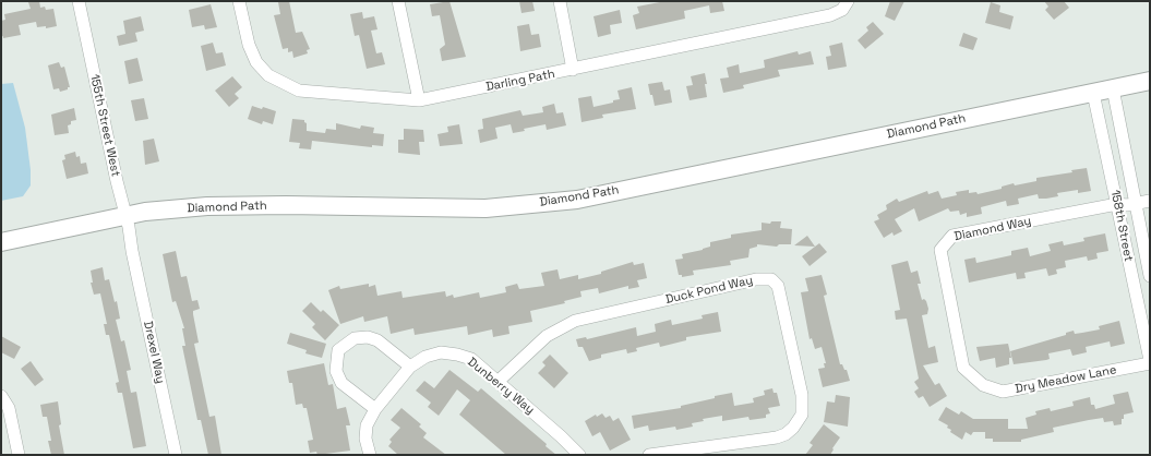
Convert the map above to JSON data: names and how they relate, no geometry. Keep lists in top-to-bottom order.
{
  "streets": {
    "street": [
      "Darling Path",
      "155th Street West",
      "Diamond Path",
      "158th Street",
      "Diamond Way",
      "Duck Pond Way",
      "Drexel Way",
      "Dry Meadow Lane",
      "Dunberry Way"
    ]
  },
  "crossings": [
    ["155th Street West", "Diamond Path"],
    ["155th Street West", "Drexel Way"],
    ["Diamond Path", "158th Street"],
    ["158th Street", "Diamond Way"],
    ["Diamond Way", "Dry Meadow Lane"],
    ["Duck Pond Way", "Dunberry Way"]
  ]
}
